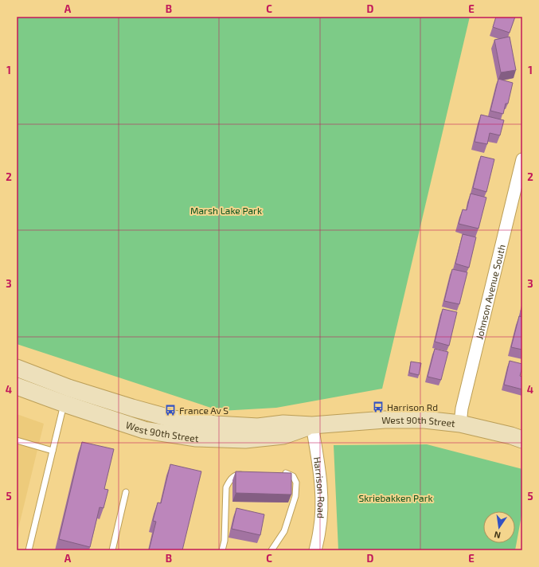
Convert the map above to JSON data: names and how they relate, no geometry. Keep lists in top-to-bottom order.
{
  "streets": {
    "street": ["Johnson Avenue South", "West 90th Street", "Harrison Road"]
  },
  "crossings": [
    ["Johnson Avenue South", "West 90th Street"],
    ["West 90th Street", "Harrison Road"]
  ],
  "parks": ["Marsh Lake Park", "Skriebakken Park"],
  "places": {
    "bus stop": ["Harrison Rd", "France Av S"]
  },
  "north": "bottom",
  "grid": {
    "columns": [
      "A",
      "B",
      "C",
      "D",
      "E"
    ],
    "rows": [
      "1",
      "2",
      "3",
      "4",
      "5"
    ]
  }
}
